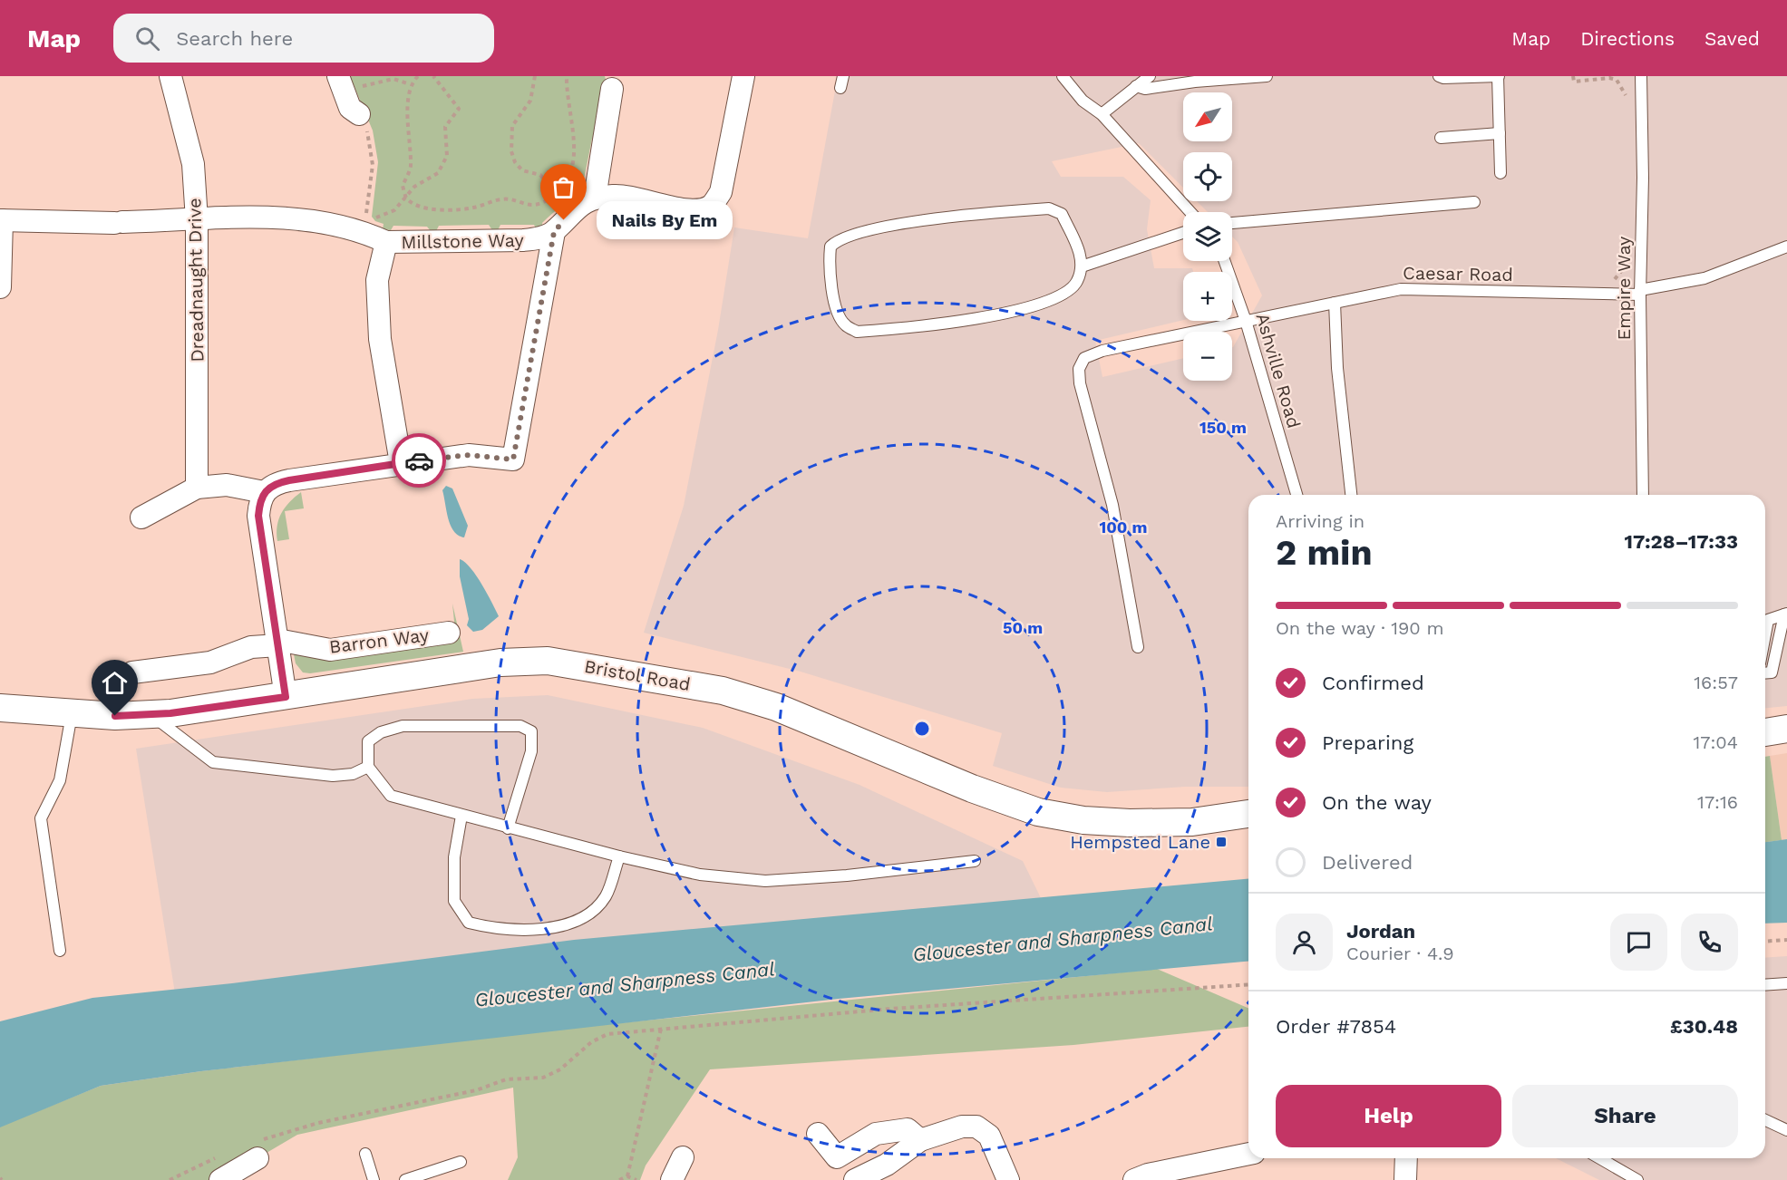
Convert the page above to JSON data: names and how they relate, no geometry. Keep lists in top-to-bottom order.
{
  "streets": {
    "street": [
      "Millstone Way",
      "Dreadnaught Drive",
      "Barron Way",
      "Bristol Road"
    ],
    "lane": ["Caesar Road", "Empire Way", "Ashville Road"]
  },
  "crossings": [
    ["Millstone Way", "Dreadnaught Drive"],
    ["Caesar Road", "Empire Way"],
    ["Caesar Road", "Ashville Road"]
  ],
  "water": ["Gloucester and Sharpness Canal"],
  "places": {
    "other": ["Nails By Em"],
    "transit": ["Hempsted Lane"]
  },
  "north": "bottom left",
  "page": {
    "header": "Map",
    "search": "Search here",
    "nav": ["Map", "Directions", "Saved"],
    "map_buttons": ["+", "−"],
    "bubble": "Nails By Em",
    "heading": ["2 min", "Arriving in", "17:28–17:33"],
    "panel": [
      "Jordan",
      "Courier · 4.9",
      "Order #7854",
      "£30.48"
    ],
    "bar": "On the way · 190 m",
    "list": [
      ["Confirmed", "16:57"],
      ["Preparing", "17:04"],
      ["On the way", "17:16"],
      "Delivered"
    ],
    "buttons": ["Help", "Share"]
  },
  "rings": ["150 m", "100 m", "50 m"]
}
